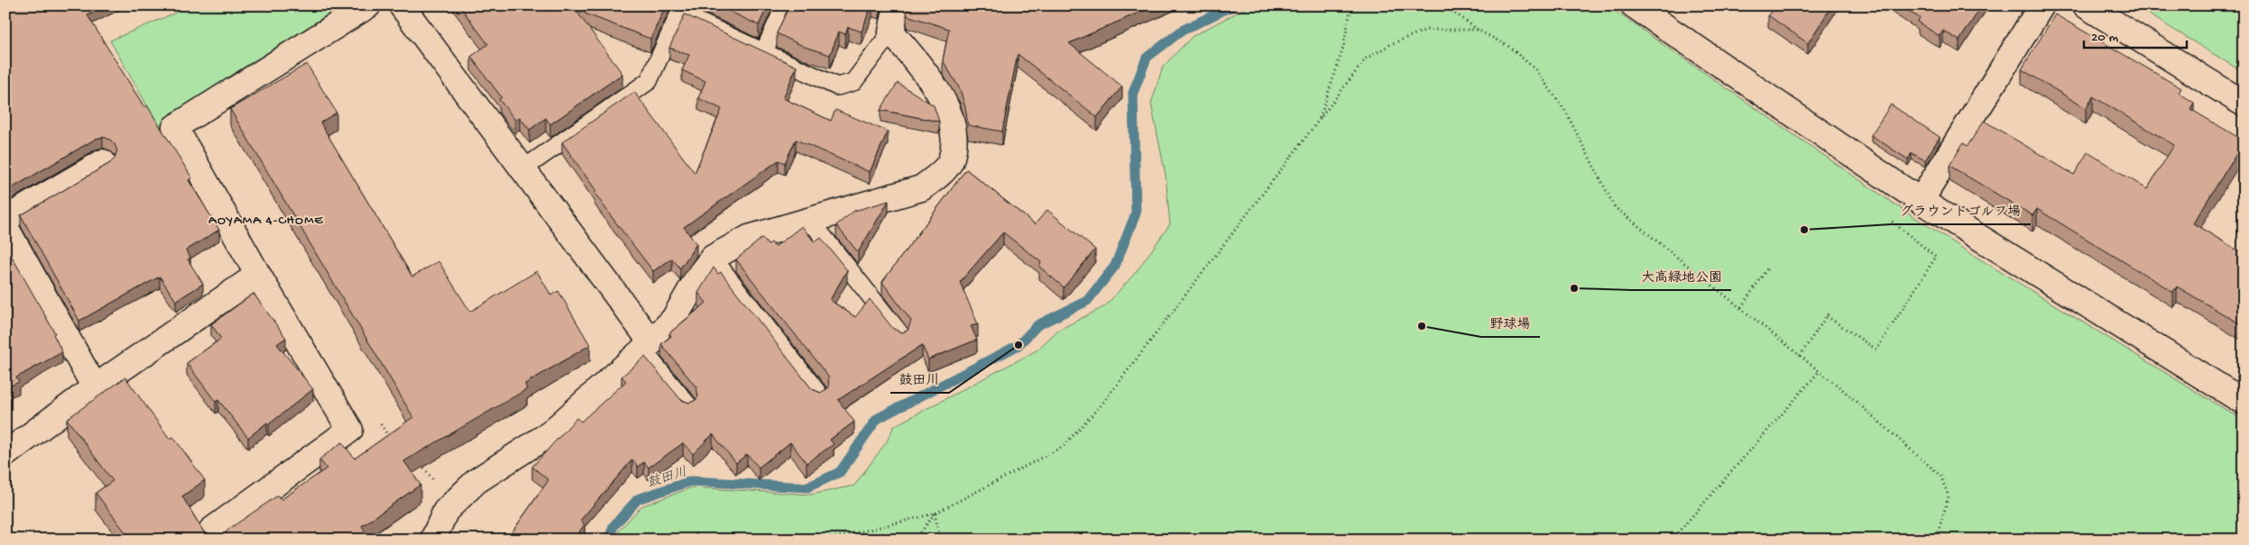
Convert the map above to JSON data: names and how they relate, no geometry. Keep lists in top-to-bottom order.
{
  "districts": ["AOYAMA 4-CHOME"],
  "water": ["鼓田川"],
  "places": [
    "グラウンドゴルフ場",
    "大高緑地公園",
    "野球場",
    "鼓田川"
  ],
  "scale_bar": "20 m"
}
